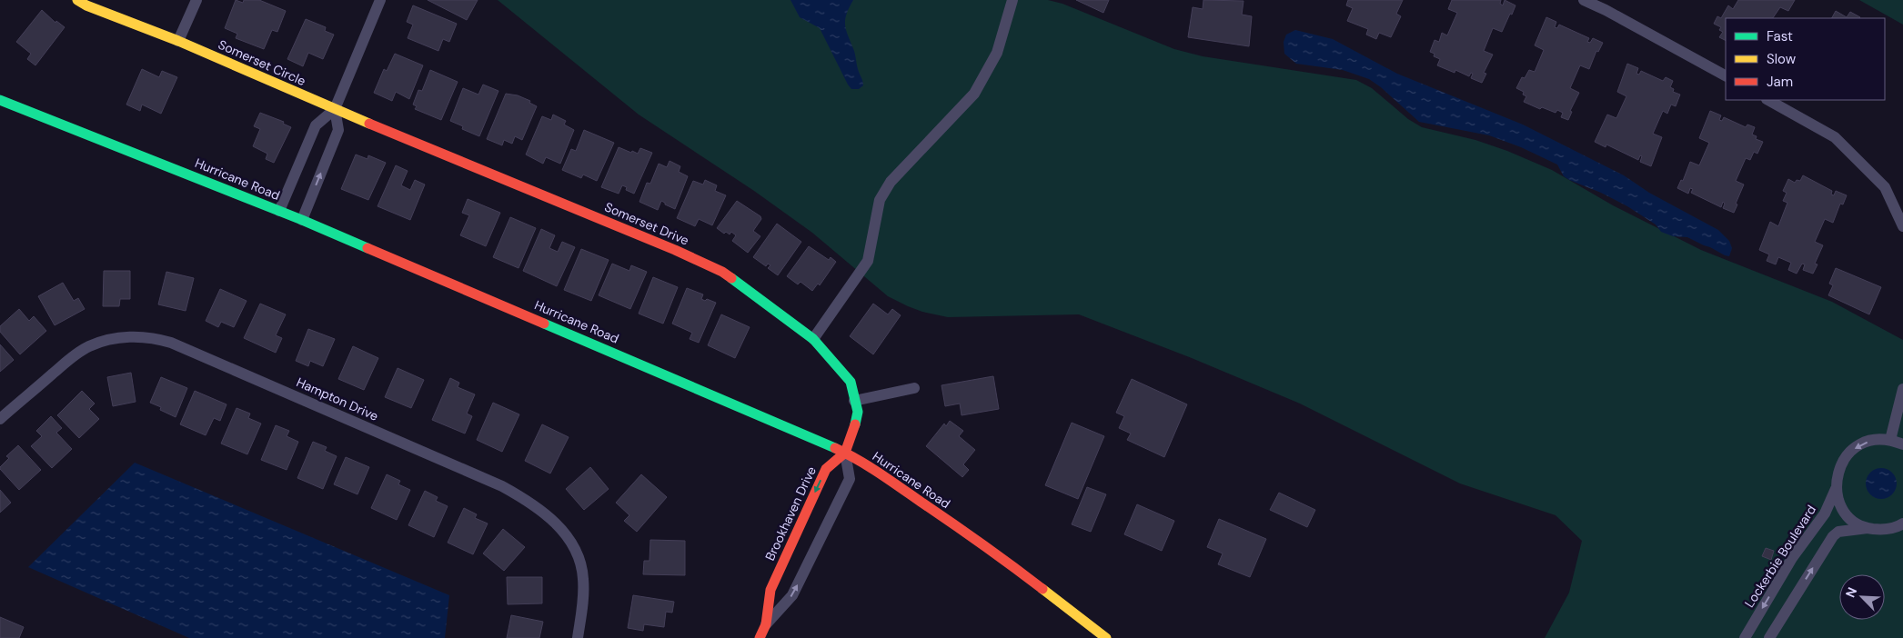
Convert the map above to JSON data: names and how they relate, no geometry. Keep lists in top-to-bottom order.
{
  "streets": {
    "street": [
      "Somerset Circle",
      "Hurricane Road",
      "Somerset Drive",
      "Hampton Drive",
      "Brookhaven Drive",
      "Lockerbie Boulevard"
    ]
  },
  "crossings": [
    ["Somerset Circle", "Somerset Drive"],
    ["Hurricane Road", "Somerset Drive"],
    ["Hurricane Road", "Brookhaven Drive"],
    ["Somerset Drive", "Brookhaven Drive"]
  ],
  "legend": ["Fast", "Slow", "Jam"],
  "north": "top left"
}
